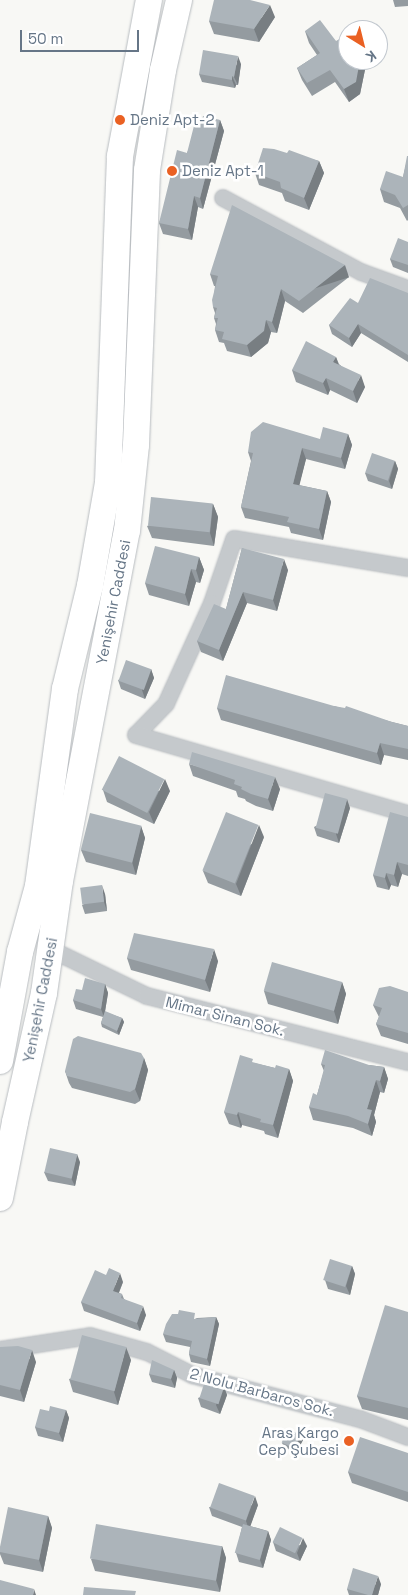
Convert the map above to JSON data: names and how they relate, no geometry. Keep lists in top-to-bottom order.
{
  "streets": {
    "main road": ["Yenişehir Caddesi"],
    "street": ["Mimar Sinan Sok.", "2 Nolu Barbaros Sok."]
  },
  "crossings": [
    ["Yenişehir Caddesi", "Mimar Sinan Sok."]
  ],
  "places": ["Deniz Apt-2", "Deniz Apt-1", "Aras Kargo Cep Şubesi"],
  "scale_bar": "50 m",
  "north": "bottom right"
}
